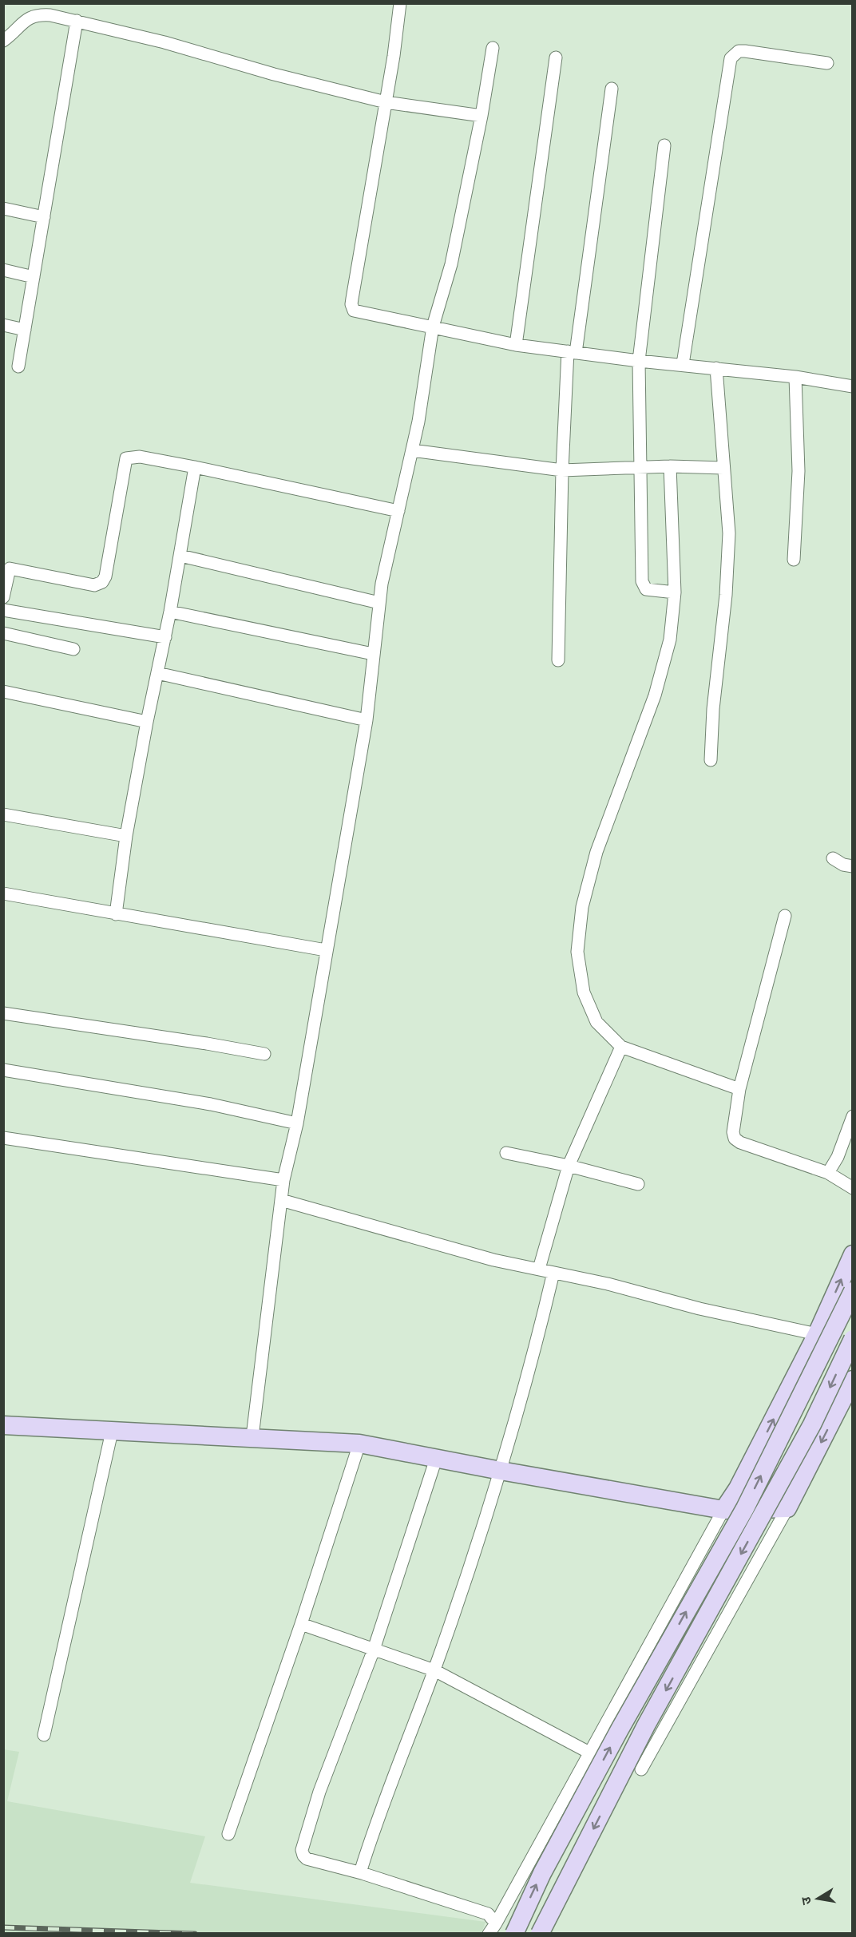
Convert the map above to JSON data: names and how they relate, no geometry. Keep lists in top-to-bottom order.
{
  "north": "left"
}
